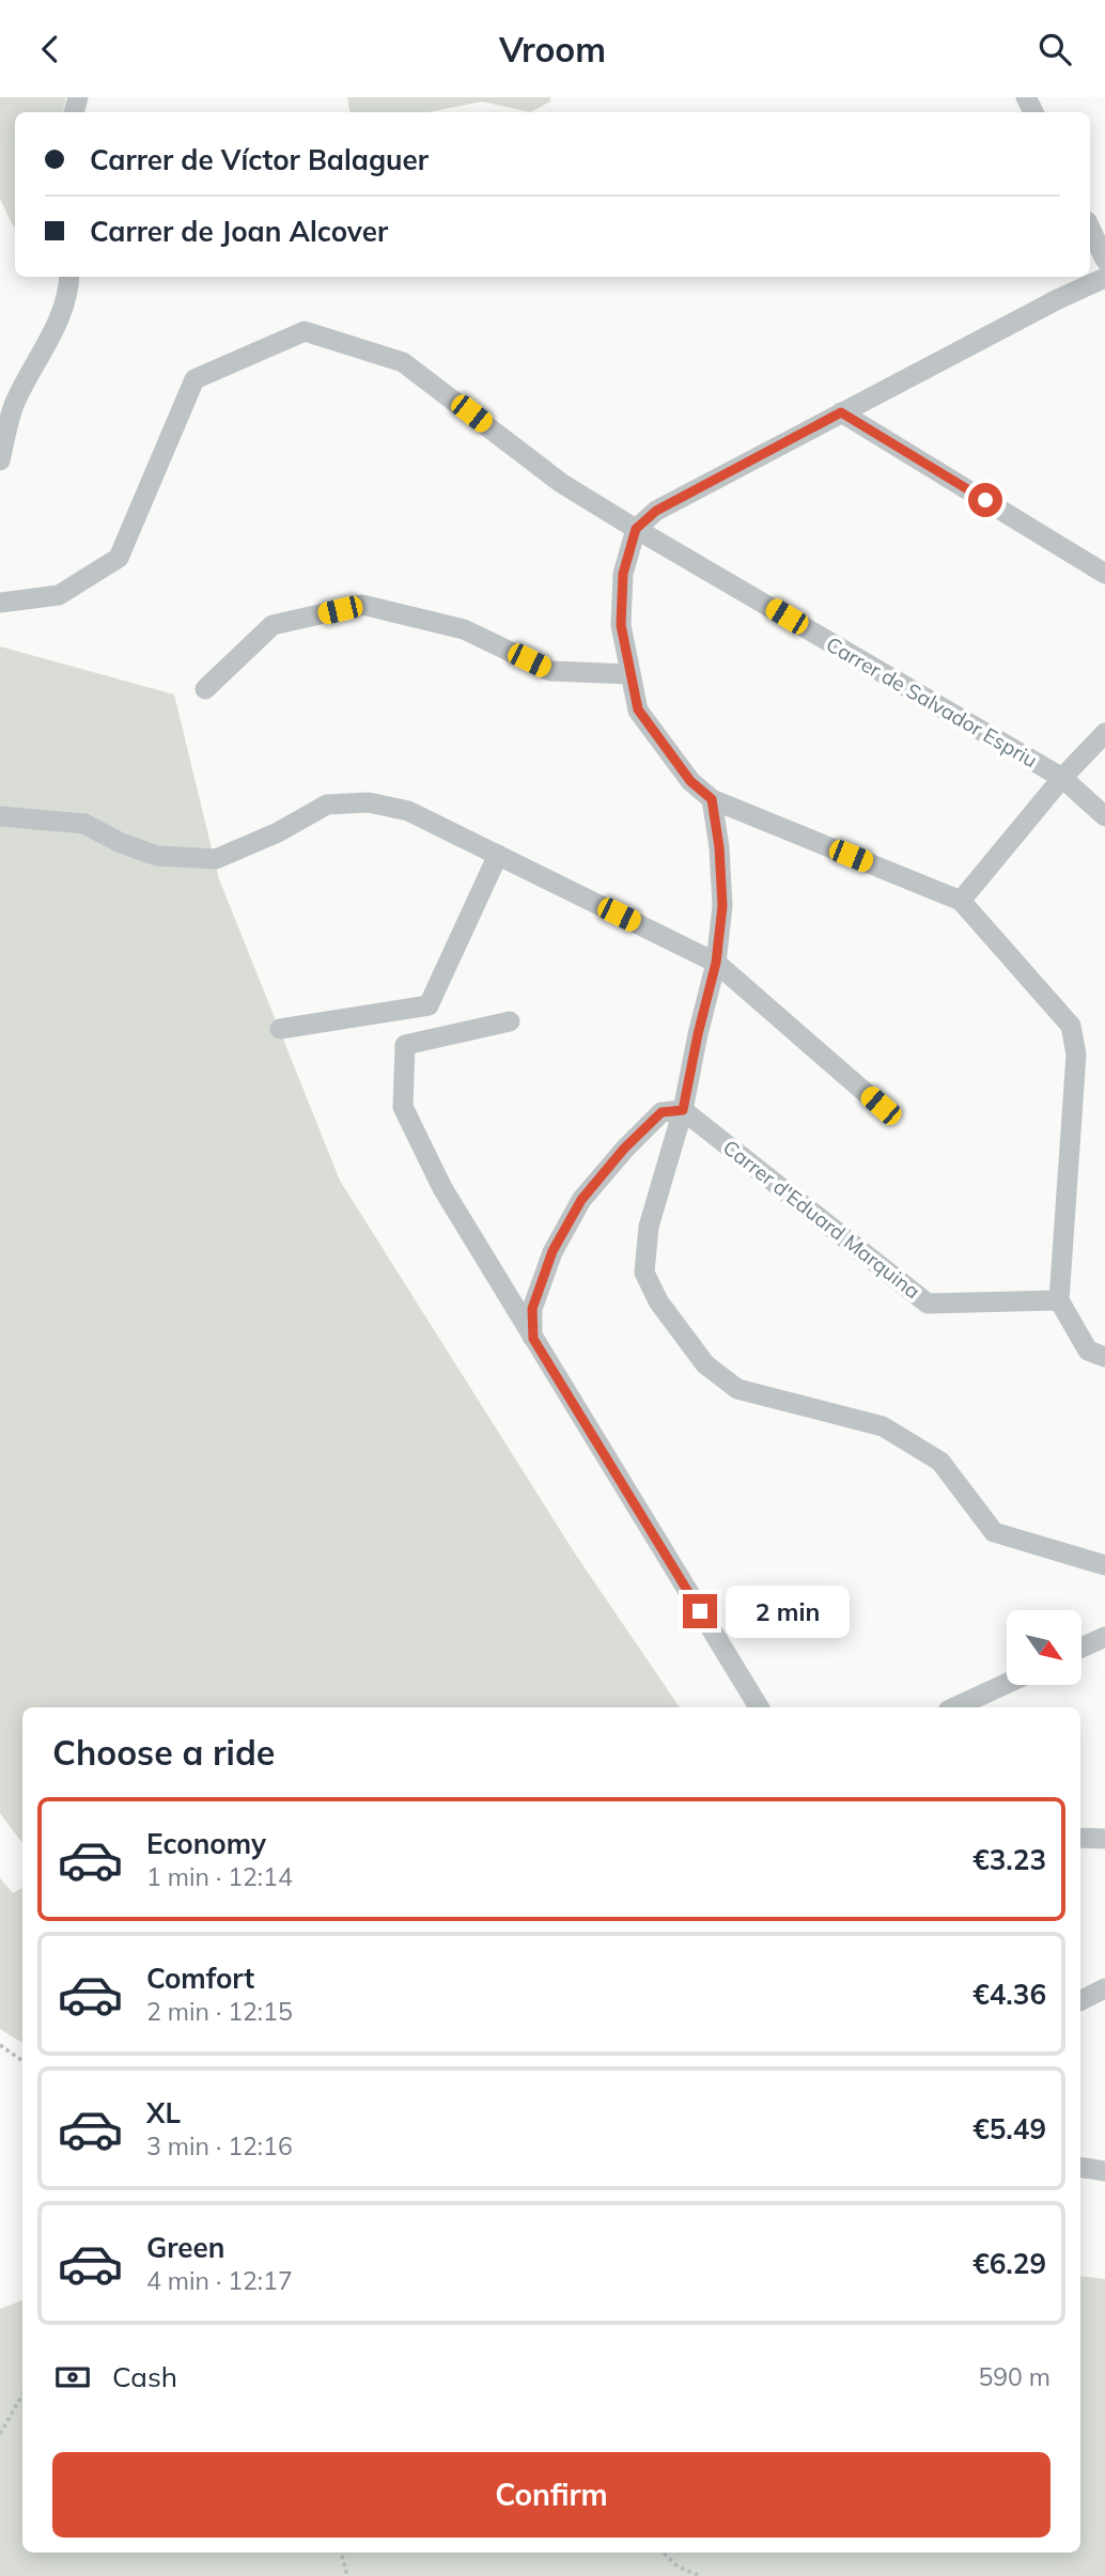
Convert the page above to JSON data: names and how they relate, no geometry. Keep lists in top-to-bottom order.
{
  "streets": {
    "street": ["Carrer de Salvador Espriu", "Carrer d'Eduard Marquina"]
  },
  "north": "bottom right",
  "page": {
    "header": "Vroom",
    "banner": ["Carrer de Víctor Balaguer", "Carrer de Joan Alcover"],
    "bubble": "2 min",
    "heading": "Choose a ride",
    "list": [
      {
        "name": "Economy",
        "note": "1 min · 12:14",
        "value": "€3.23"
      },
      {
        "name": "Comfort",
        "note": "2 min · 12:15",
        "value": "€4.36"
      },
      {
        "name": "XL",
        "note": "3 min · 12:16",
        "value": "€5.49"
      },
      {
        "name": "Green",
        "note": "4 min · 12:17",
        "value": "€6.29"
      }
    ],
    "pay": ["Cash", "590 m"],
    "buttons": "Confirm"
  }
}
